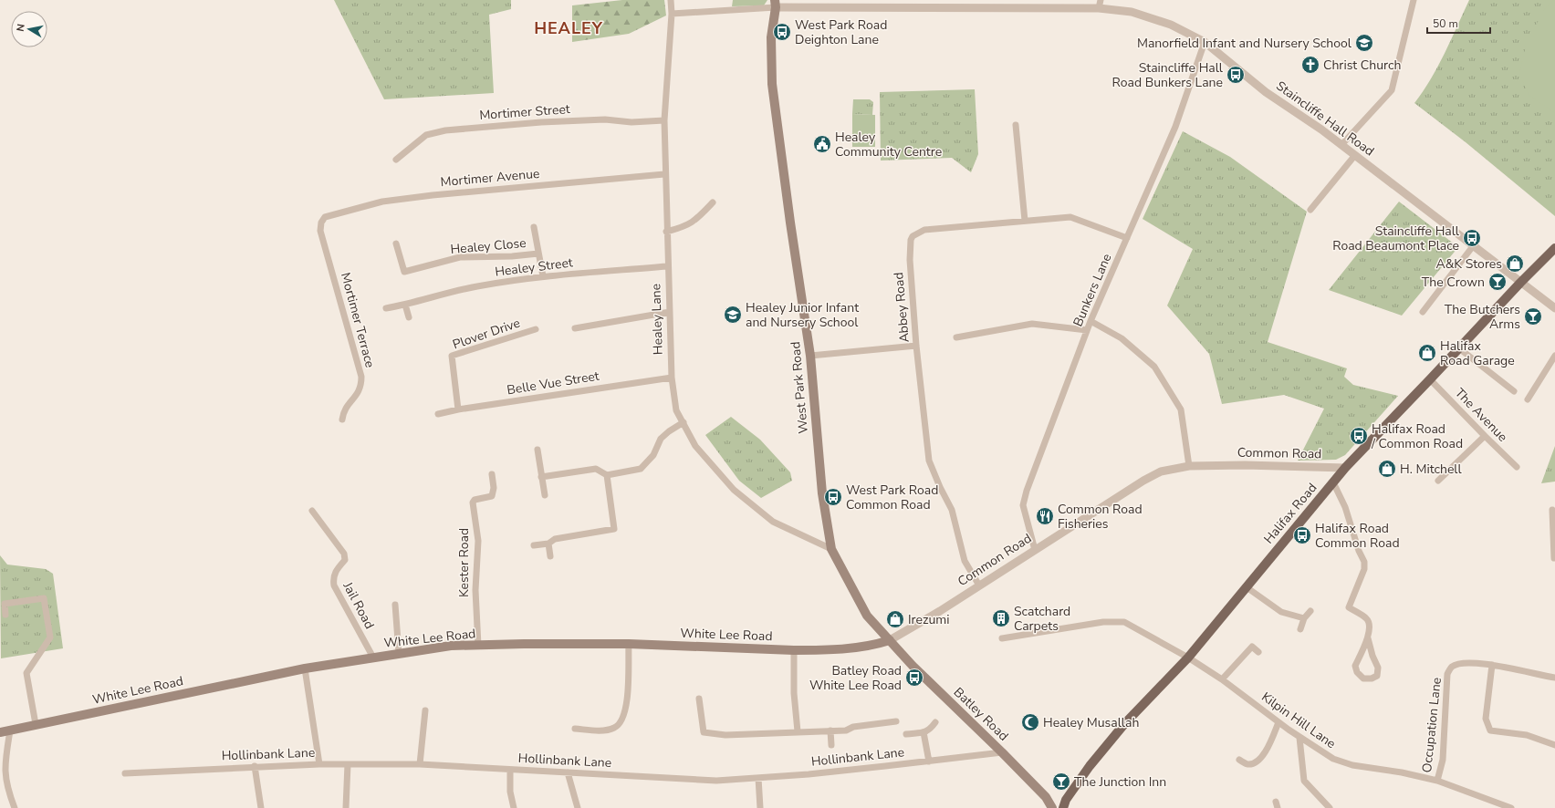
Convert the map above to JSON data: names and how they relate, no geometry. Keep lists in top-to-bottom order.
{
  "streets": {
    "main road": [
      "West Park Road",
      "Halifax Road",
      "White Lee Road",
      "Batley Road"
    ],
    "street": [
      "Mortimer Street",
      "Staincliffe Hall Road",
      "Mortimer Avenue",
      "Healey Close",
      "Healey Street",
      "Bunkers Lane",
      "Abbey Road",
      "Healey Lane",
      "Mortimer Terrace",
      "Plover Drive",
      "Belle Vue Street",
      "The Avenue",
      "Common Road",
      "Kester Road",
      "Jail Road",
      "Kilpin Hill Lane",
      "Occupation Lane",
      "Hollinbank Lane"
    ]
  },
  "crossings": [
    ["Mortimer Street", "Healey Lane"],
    ["Staincliffe Hall Road", "Bunkers Lane"],
    ["Staincliffe Hall Road", "West Park Road"],
    ["Staincliffe Hall Road", "Halifax Road"],
    ["Mortimer Avenue", "Healey Lane"],
    ["Mortimer Avenue", "Mortimer Terrace"],
    ["Healey Close", "Healey Street"],
    ["Healey Street", "Healey Lane"],
    ["Bunkers Lane", "Abbey Road"],
    ["Bunkers Lane", "Common Road"],
    ["Abbey Road", "Common Road"],
    ["Healey Lane", "Belle Vue Street"],
    ["Healey Lane", "West Park Road"],
    ["Plover Drive", "Belle Vue Street"],
    ["West Park Road", "Common Road"],
    ["West Park Road", "White Lee Road"],
    ["West Park Road", "Batley Road"],
    ["The Avenue", "Halifax Road"],
    ["Common Road", "Halifax Road"],
    ["Common Road", "White Lee Road"],
    ["Common Road", "Batley Road"],
    ["Halifax Road", "Kilpin Hill Lane"],
    ["Kester Road", "White Lee Road"],
    ["Jail Road", "White Lee Road"],
    ["White Lee Road", "Batley Road"],
    ["Batley Road", "Hollinbank Lane"],
    ["Kilpin Hill Lane", "Occupation Lane"]
  ],
  "districts": ["HEALEY"],
  "places": {
    "bus stop": [
      "West Park Road Deighton Lane",
      "Staincliffe Hall Road Bunkers Lane",
      "Staincliffe Hall Road Beaumont Place",
      "Halifax Road / Common Road",
      "West Park Road Common Road",
      "Halifax Road Common Road",
      "Batley Road White Lee Road"
    ],
    "school or university": ["Manorfield Infant and Nursery School", "Healey Junior Infant and Nursery School"],
    "church": ["Christ Church"],
    "public building": ["Healey Community Centre"],
    "shop": [
      "A&K Stores",
      "Halifax Road Garage",
      "H. Mitchell",
      "Irezumi"
    ],
    "bar": ["The Crown", "The Butchers Arms", "The Junction Inn"],
    "restaurant": ["Common Road Fisheries"],
    "building": ["Scatchard Carpets"],
    "mosque": ["Healey Musallah"]
  },
  "scale_bar": "50 m",
  "north": "left"
}
